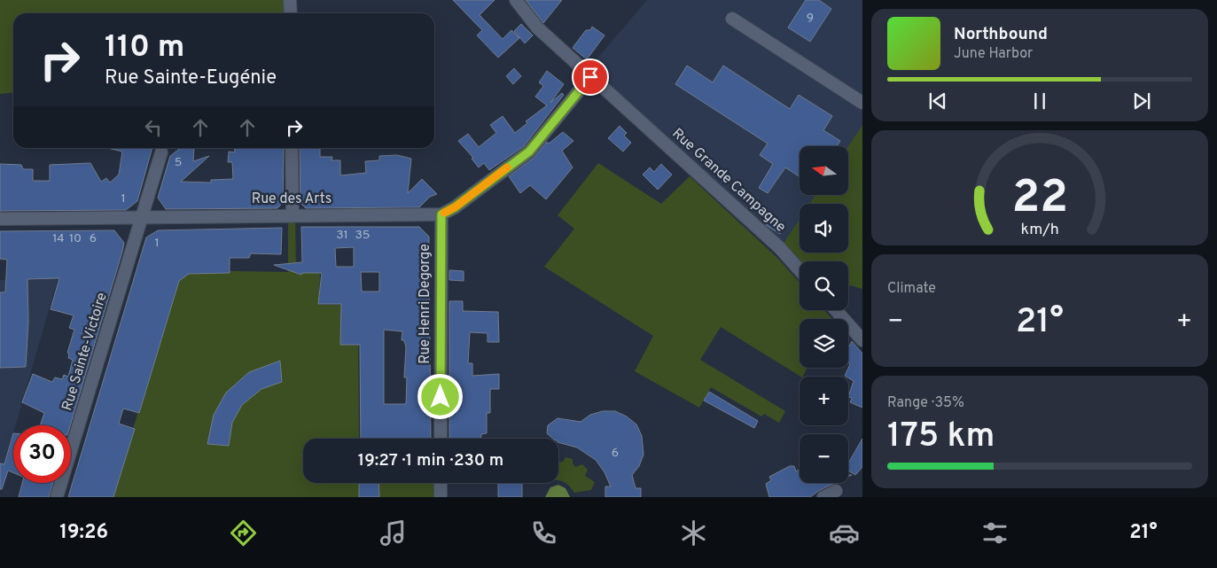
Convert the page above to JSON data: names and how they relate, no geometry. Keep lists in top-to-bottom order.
{
  "streets": {
    "street": [
      "Rue Grande Campagne",
      "Rue des Arts",
      "Rue Henri Degorge",
      "Rue Sainte-Victoire"
    ]
  },
  "crossings": [
    ["Rue des Arts", "Rue Henri Degorge"],
    ["Rue des Arts", "Rue Sainte-Victoire"]
  ],
  "house_numbers": [
    "9",
    "5",
    "1",
    "31",
    "35",
    "14",
    "10",
    "6",
    "1",
    "6"
  ],
  "north": "left",
  "page": {
    "turn": ["110 m", "Rue Sainte-Eugénie"],
    "song": ["Northbound", "June Harbor"],
    "map_buttons": ["+", "−"],
    "tile": [
      "Climate",
      ["Range · 35%", "175 km"]
    ],
    "heat": ["−", "21°", "+"],
    "limit": "30",
    "trip": "19:27 · 1 min · 230 m",
    "tabs": ["19:26", "21°"],
    "gauge": ["22", "km/h"]
  }
}
